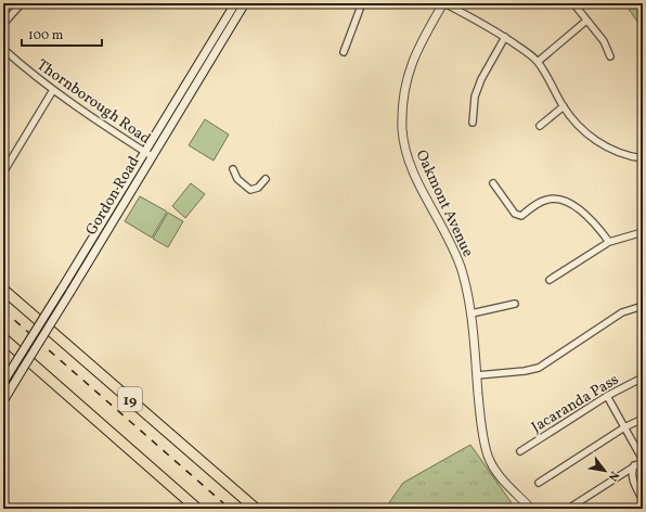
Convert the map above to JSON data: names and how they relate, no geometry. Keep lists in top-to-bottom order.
{
  "streets": {
    "highway": ["19"],
    "main road": ["Gordon Road", "Oakmont Avenue"],
    "street": ["Thornborough Road", "Jacaranda Pass"]
  },
  "crossings": [
    ["Thornborough Road", "Gordon Road"]
  ],
  "scale_bar": "100 m",
  "north": "bottom right"
}
